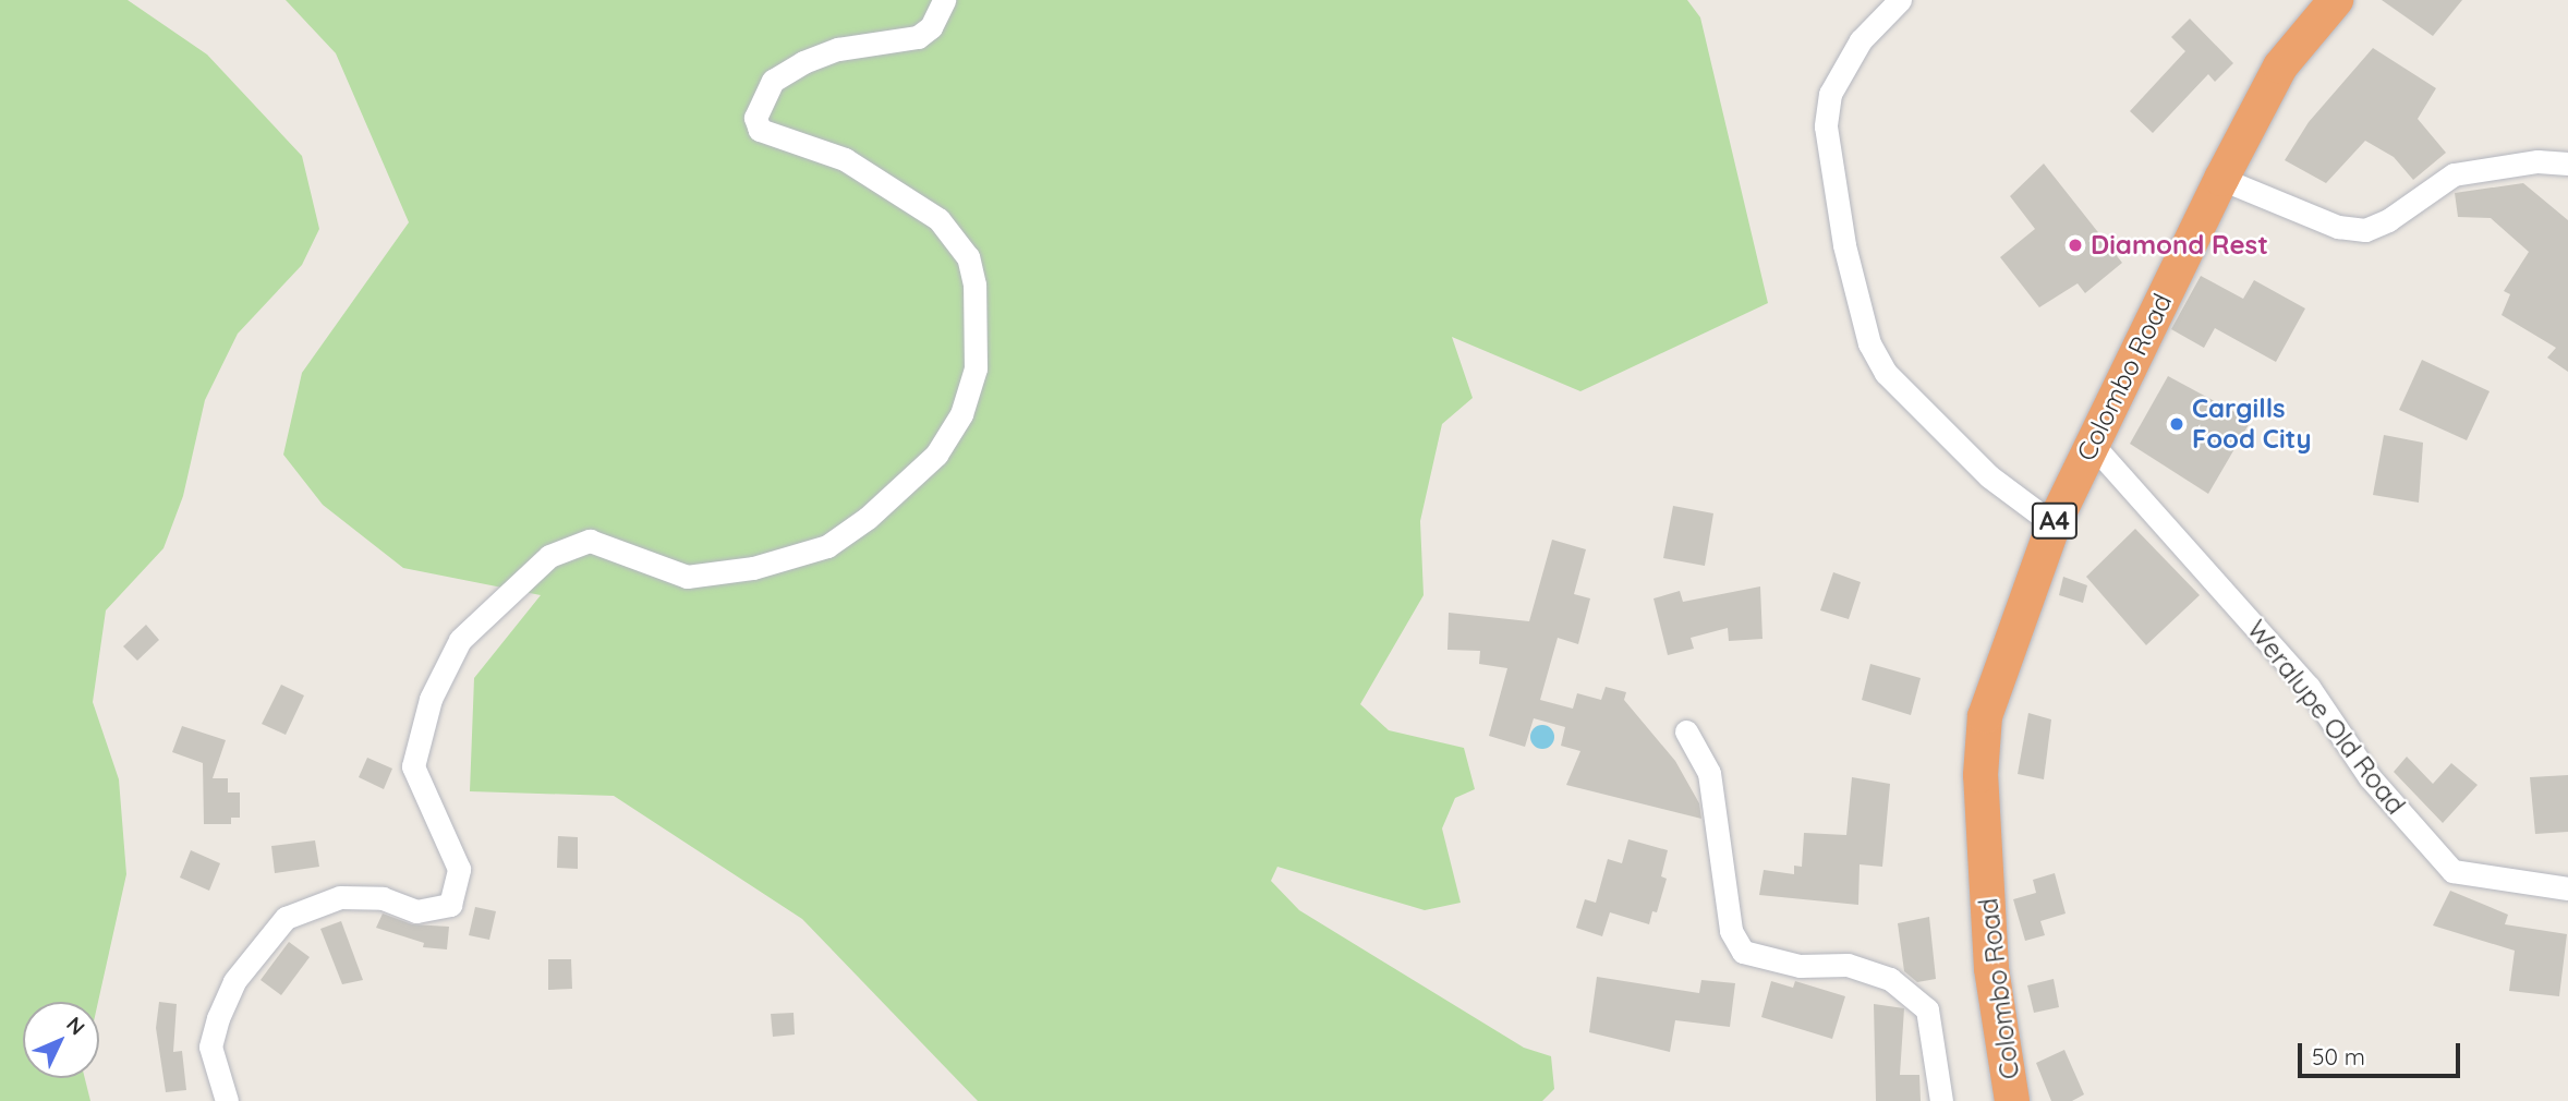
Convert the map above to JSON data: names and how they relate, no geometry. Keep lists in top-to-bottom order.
{
  "streets": {
    "highway": ["Colombo Road", "A4"],
    "street": ["Weralupe Old Road"]
  },
  "crossings": [
    ["Colombo Road", "Weralupe Old Road"]
  ],
  "places": ["Diamond Rest", "Cargills Food City"],
  "scale_bar": "50 m",
  "north": "top right"
}
